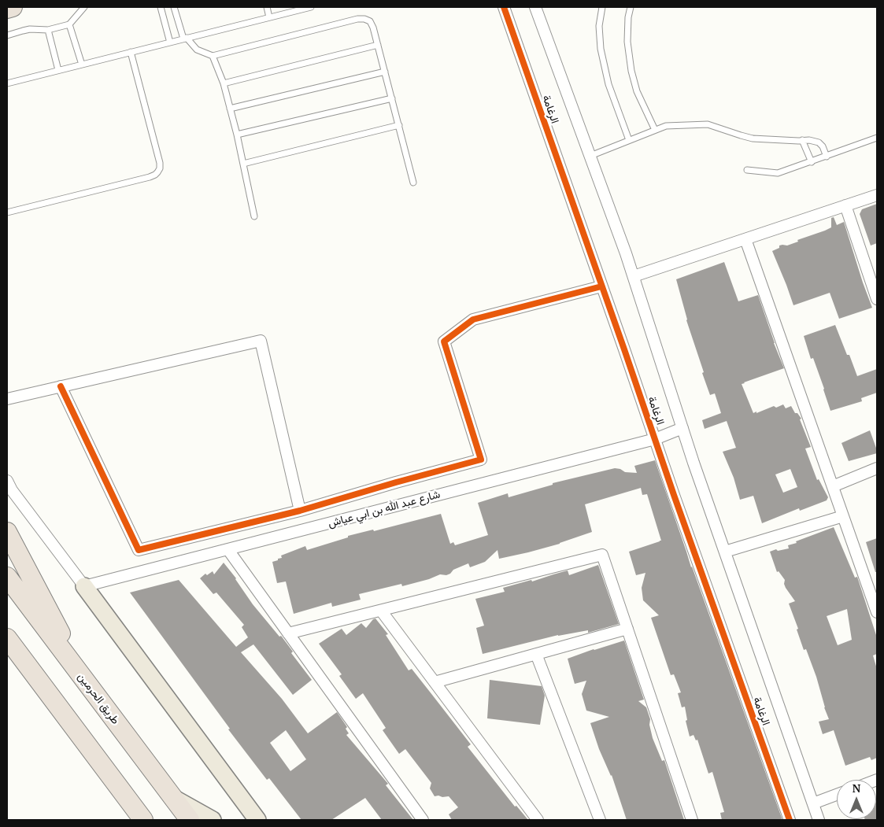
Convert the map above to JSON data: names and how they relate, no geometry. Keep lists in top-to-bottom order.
{
  "streets": {
    "highway": ["طريق الحرمين"],
    "street": ["الرغامة", "شارع عبد الله بن ابي عياش"]
  },
  "crossings": [
    ["الرغامة", "شارع عبد الله بن ابي عياش"]
  ],
  "north": "top"
}
